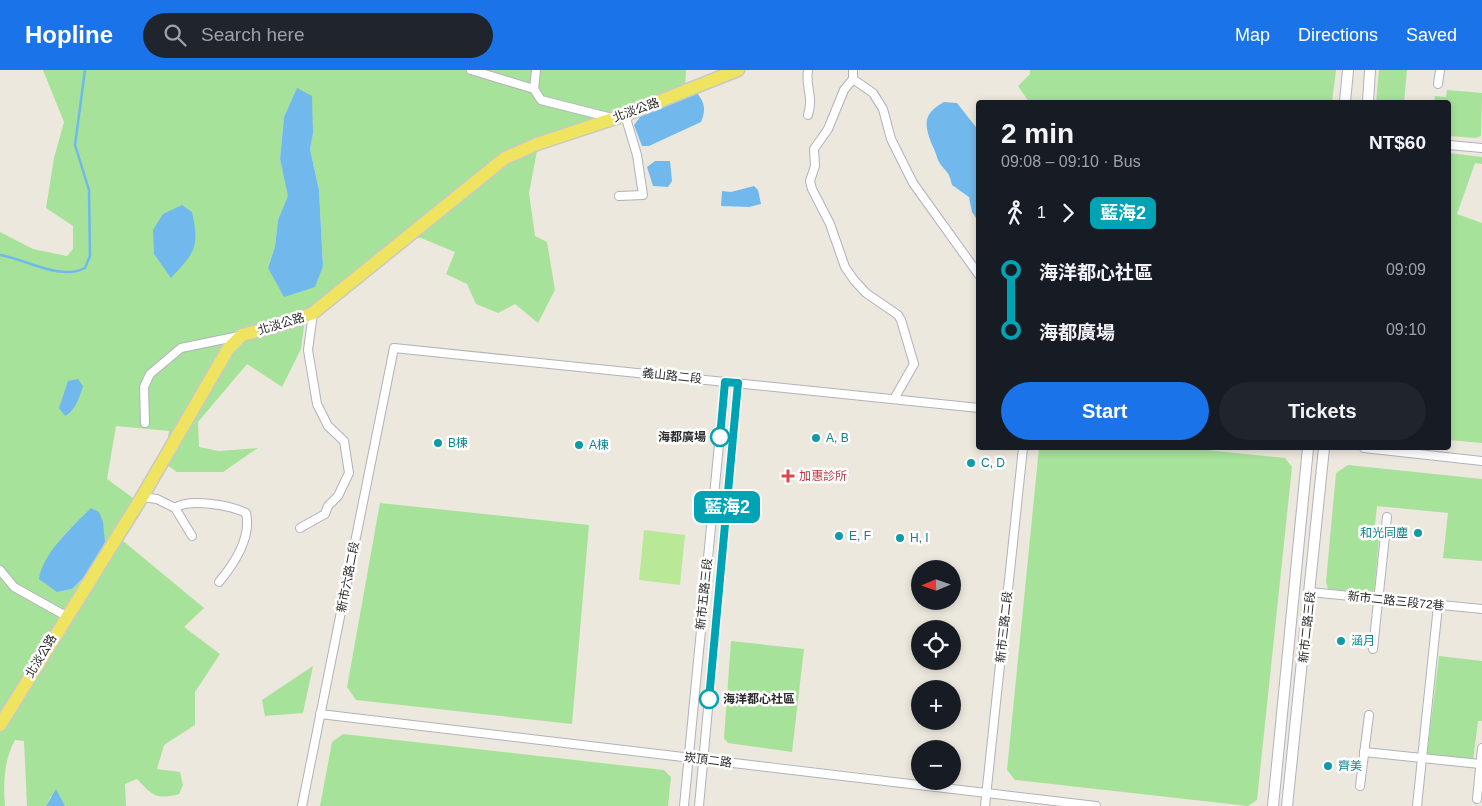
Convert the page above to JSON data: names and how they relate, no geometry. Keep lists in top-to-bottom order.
{
  "streets": {
    "main road": ["北淡公路"],
    "street": [
      "義山路二段",
      "新市六路二段",
      "新市五路三段",
      "新市二路三段72巷",
      "新市三路二段",
      "新市二路三段",
      "崁頂二路"
    ]
  },
  "crossings": [
    ["義山路二段", "新市六路二段"],
    ["義山路二段", "新市五路三段"],
    ["新市六路二段", "崁頂二路"],
    ["新市五路三段", "崁頂二路"],
    ["新市二路三段72巷", "新市二路三段"],
    ["新市三路二段", "崁頂二路"]
  ],
  "places": {
    "other": [
      "海都廣場",
      "A, B",
      "B棟",
      "A棟",
      "C, D",
      "和光同塵",
      "E, F",
      "H, I",
      "涵月",
      "海洋都心社區",
      "齊美"
    ],
    "health": ["加惠診所"]
  },
  "lines": ["bus line 藍海2"],
  "north": "left",
  "page": {
    "header": "Hopline",
    "search": "Search here",
    "nav": ["Map", "Directions", "Saved"],
    "on_map": "藍海2",
    "heading": ["2 min", "09:08 – 09:10 · Bus", "NT$60"],
    "legs": ["1", "藍海2"],
    "list": [
      {
        "name": "海洋都心社區",
        "value": "09:09"
      },
      {
        "name": "海都廣場",
        "value": "09:10"
      }
    ],
    "buttons": ["Start", "Tickets"],
    "map_buttons": ["+", "−"]
  }
}
